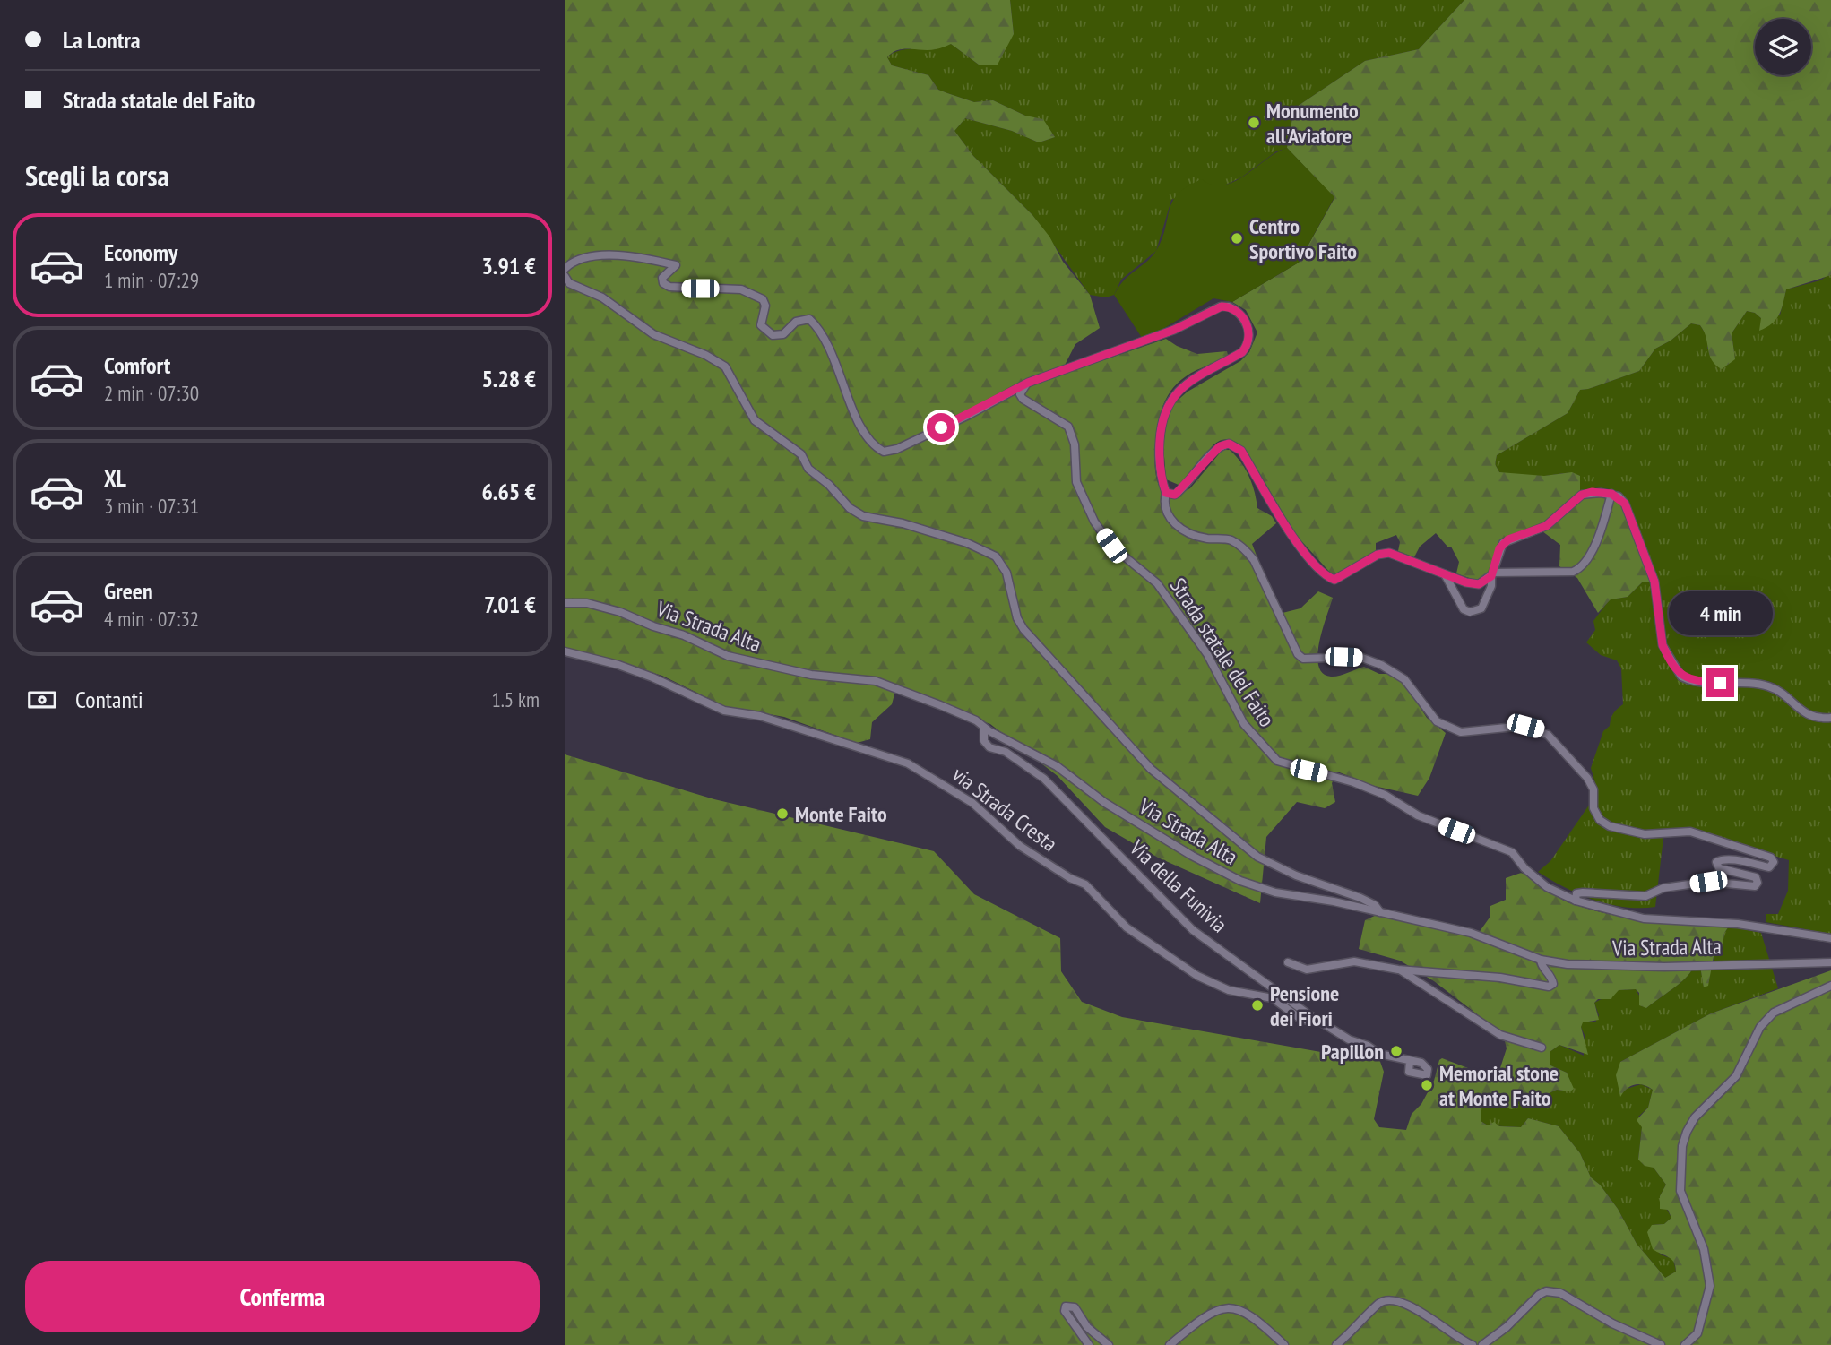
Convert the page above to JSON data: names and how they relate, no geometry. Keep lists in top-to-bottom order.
{
  "streets": {
    "street": [
      "Via Strada Alta",
      "Strada statale del Faito",
      "via Strada Cresta",
      "Via della Funivia"
    ]
  },
  "crossings": [
    ["Via Strada Alta", "Via della Funivia"],
    ["via Strada Cresta", "Via della Funivia"]
  ],
  "places": [
    "Monumento all'Aviatore",
    "Centro Sportivo Faito",
    "Monte Faito",
    "Pensione dei Fiori",
    "Papillon",
    "Memorial stone at Monte Faito"
  ],
  "page": {
    "banner": ["La Lontra", "Strada statale del Faito"],
    "heading": "Scegli la corsa",
    "list": [
      {
        "name": "Economy",
        "note": "1 min · 07:29",
        "value": "3.91 €"
      },
      {
        "name": "Comfort",
        "note": "2 min · 07:30",
        "value": "5.28 €"
      },
      {
        "name": "XL",
        "note": "3 min · 07:31",
        "value": "6.65 €"
      },
      {
        "name": "Green",
        "note": "4 min · 07:32",
        "value": "7.01 €"
      }
    ],
    "bubble": "4 min",
    "pay": ["Contanti", "1.5 km"],
    "buttons": "Conferma"
  }
}
